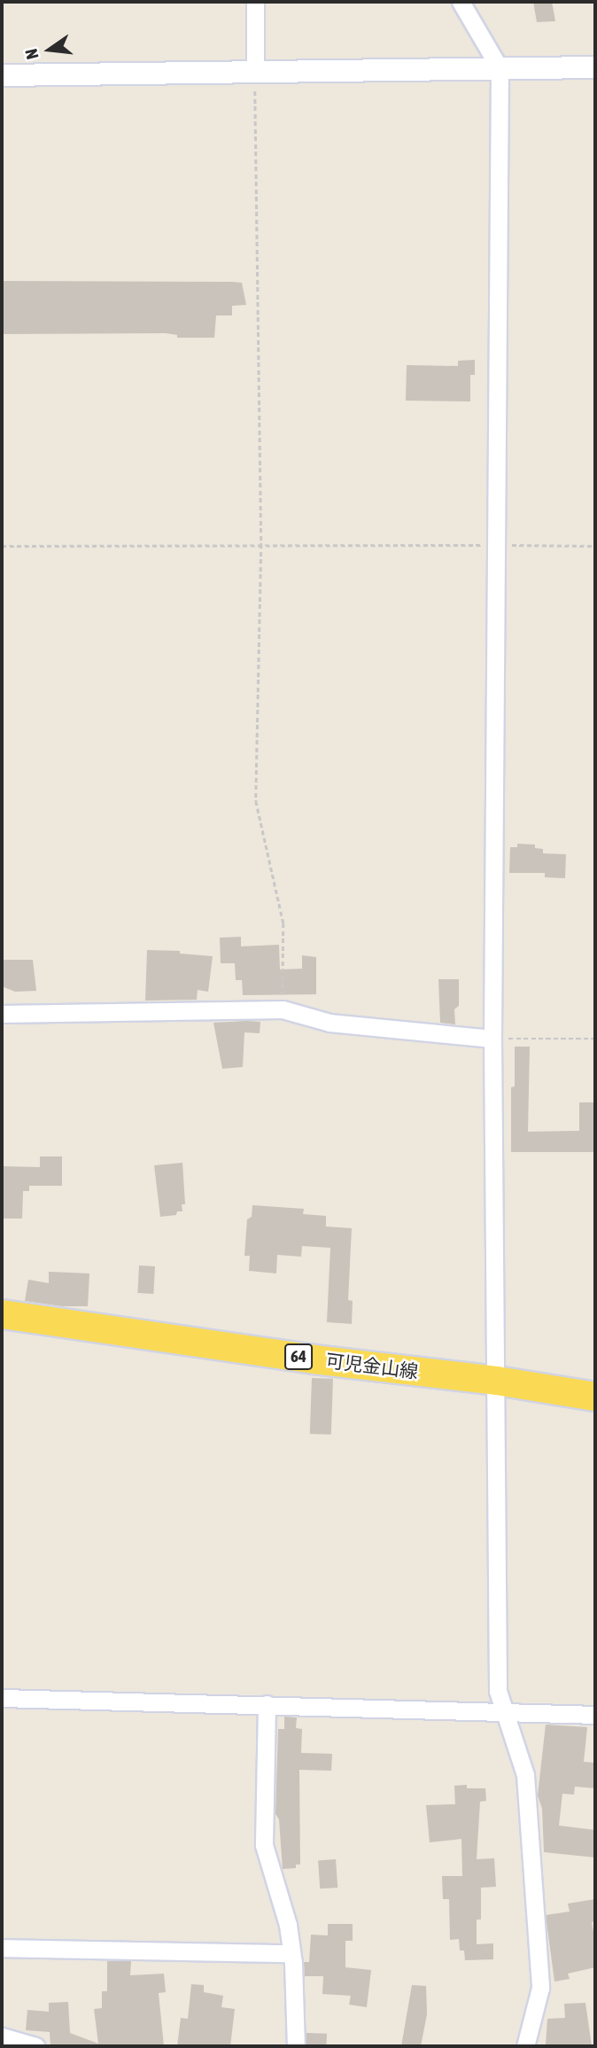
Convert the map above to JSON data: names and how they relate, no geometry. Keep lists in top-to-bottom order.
{
  "streets": {
    "main road": ["64", "可児金山線"]
  },
  "north": "left"
}
